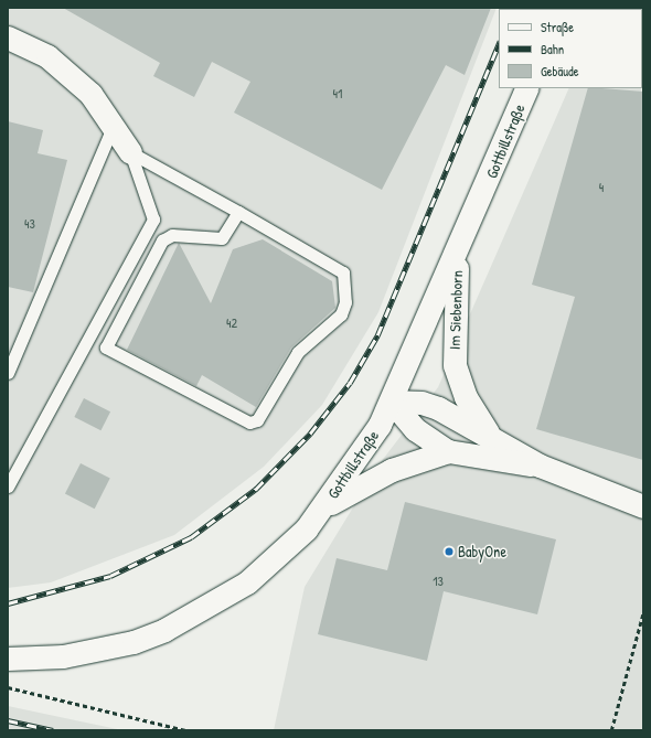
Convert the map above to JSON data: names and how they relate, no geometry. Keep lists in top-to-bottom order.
{
  "streets": {
    "street": ["Gottbillstraße", "Im Siebenborn"]
  },
  "crossings": [
    ["Gottbillstraße", "Im Siebenborn"]
  ],
  "places": ["BabyOne"],
  "house_numbers": [
    "41",
    "4",
    "43",
    "42",
    "13"
  ],
  "legend": ["Straße", "Bahn", "Gebäude"]
}
